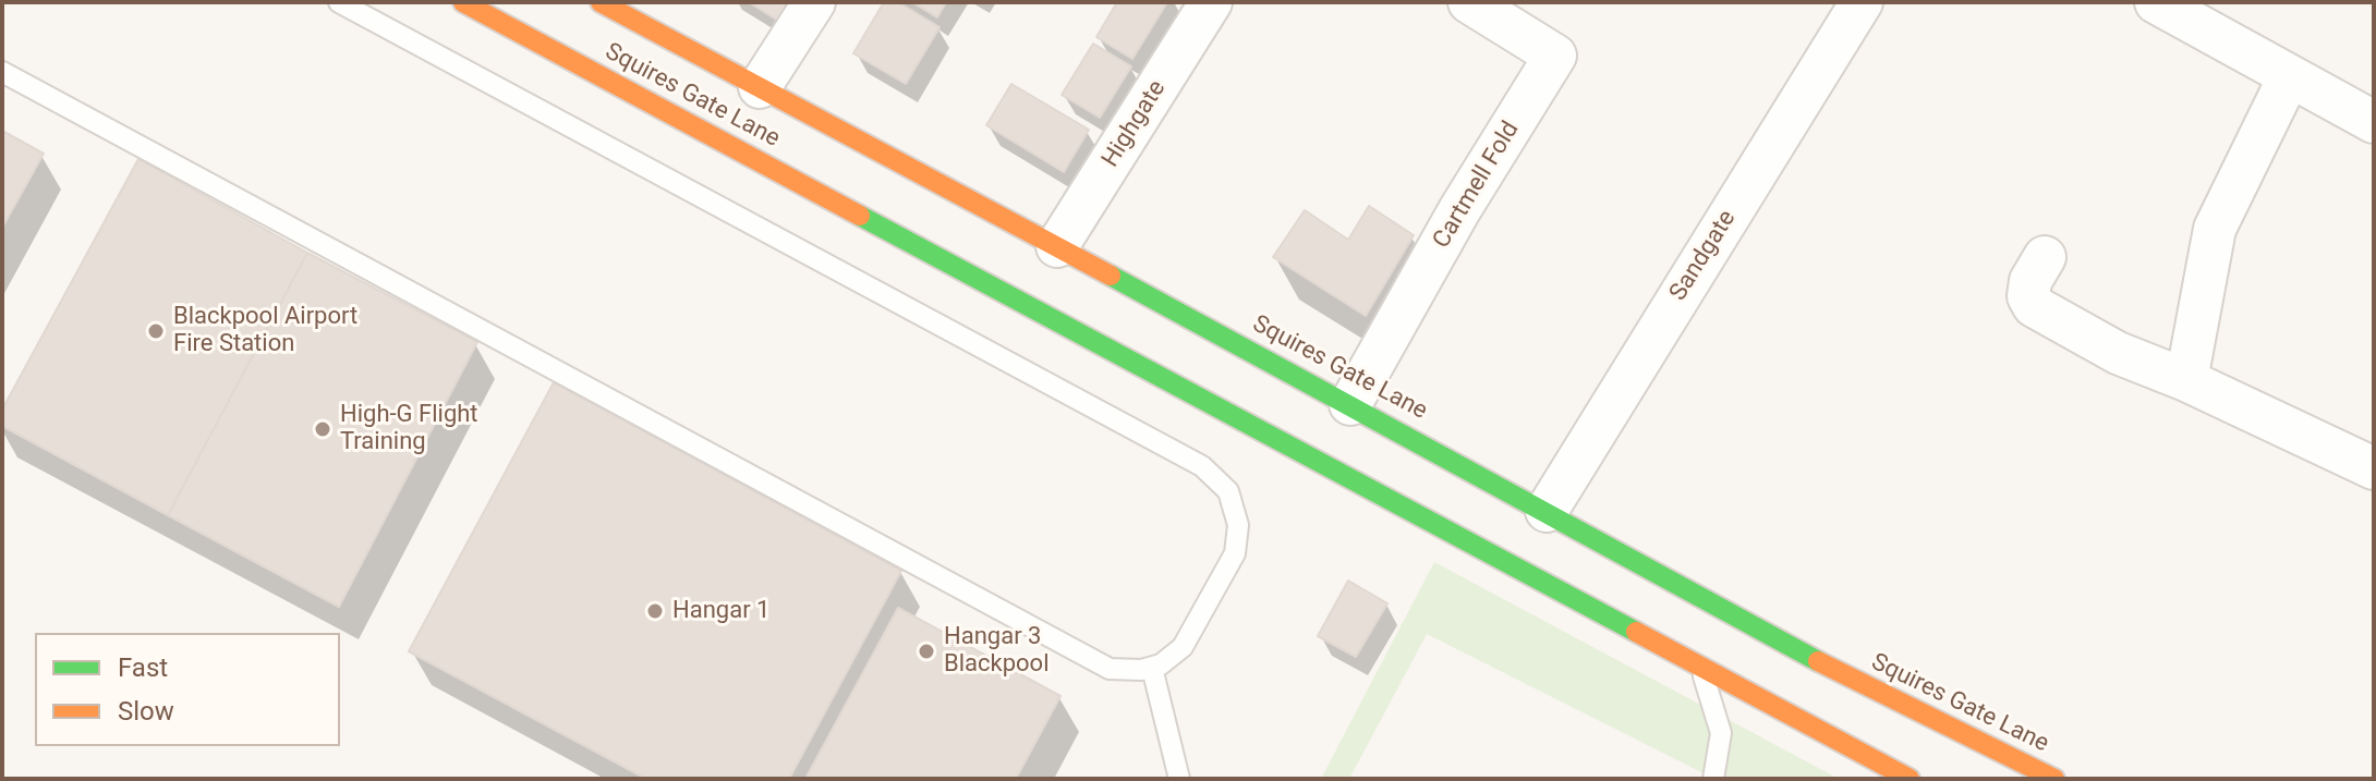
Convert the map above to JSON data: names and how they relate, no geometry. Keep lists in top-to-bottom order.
{
  "streets": {
    "main road": ["Squires Gate Lane"],
    "street": ["Highgate", "Cartmell Fold", "Sandgate"]
  },
  "crossings": [
    ["Squires Gate Lane", "Highgate"],
    ["Squires Gate Lane", "Cartmell Fold"],
    ["Squires Gate Lane", "Sandgate"]
  ],
  "places": [
    "Blackpool Airport Fire Station",
    "High-G Flight Training",
    "Hangar 1",
    "Hangar 3 Blackpool"
  ],
  "legend": ["Fast", "Slow"]
}
